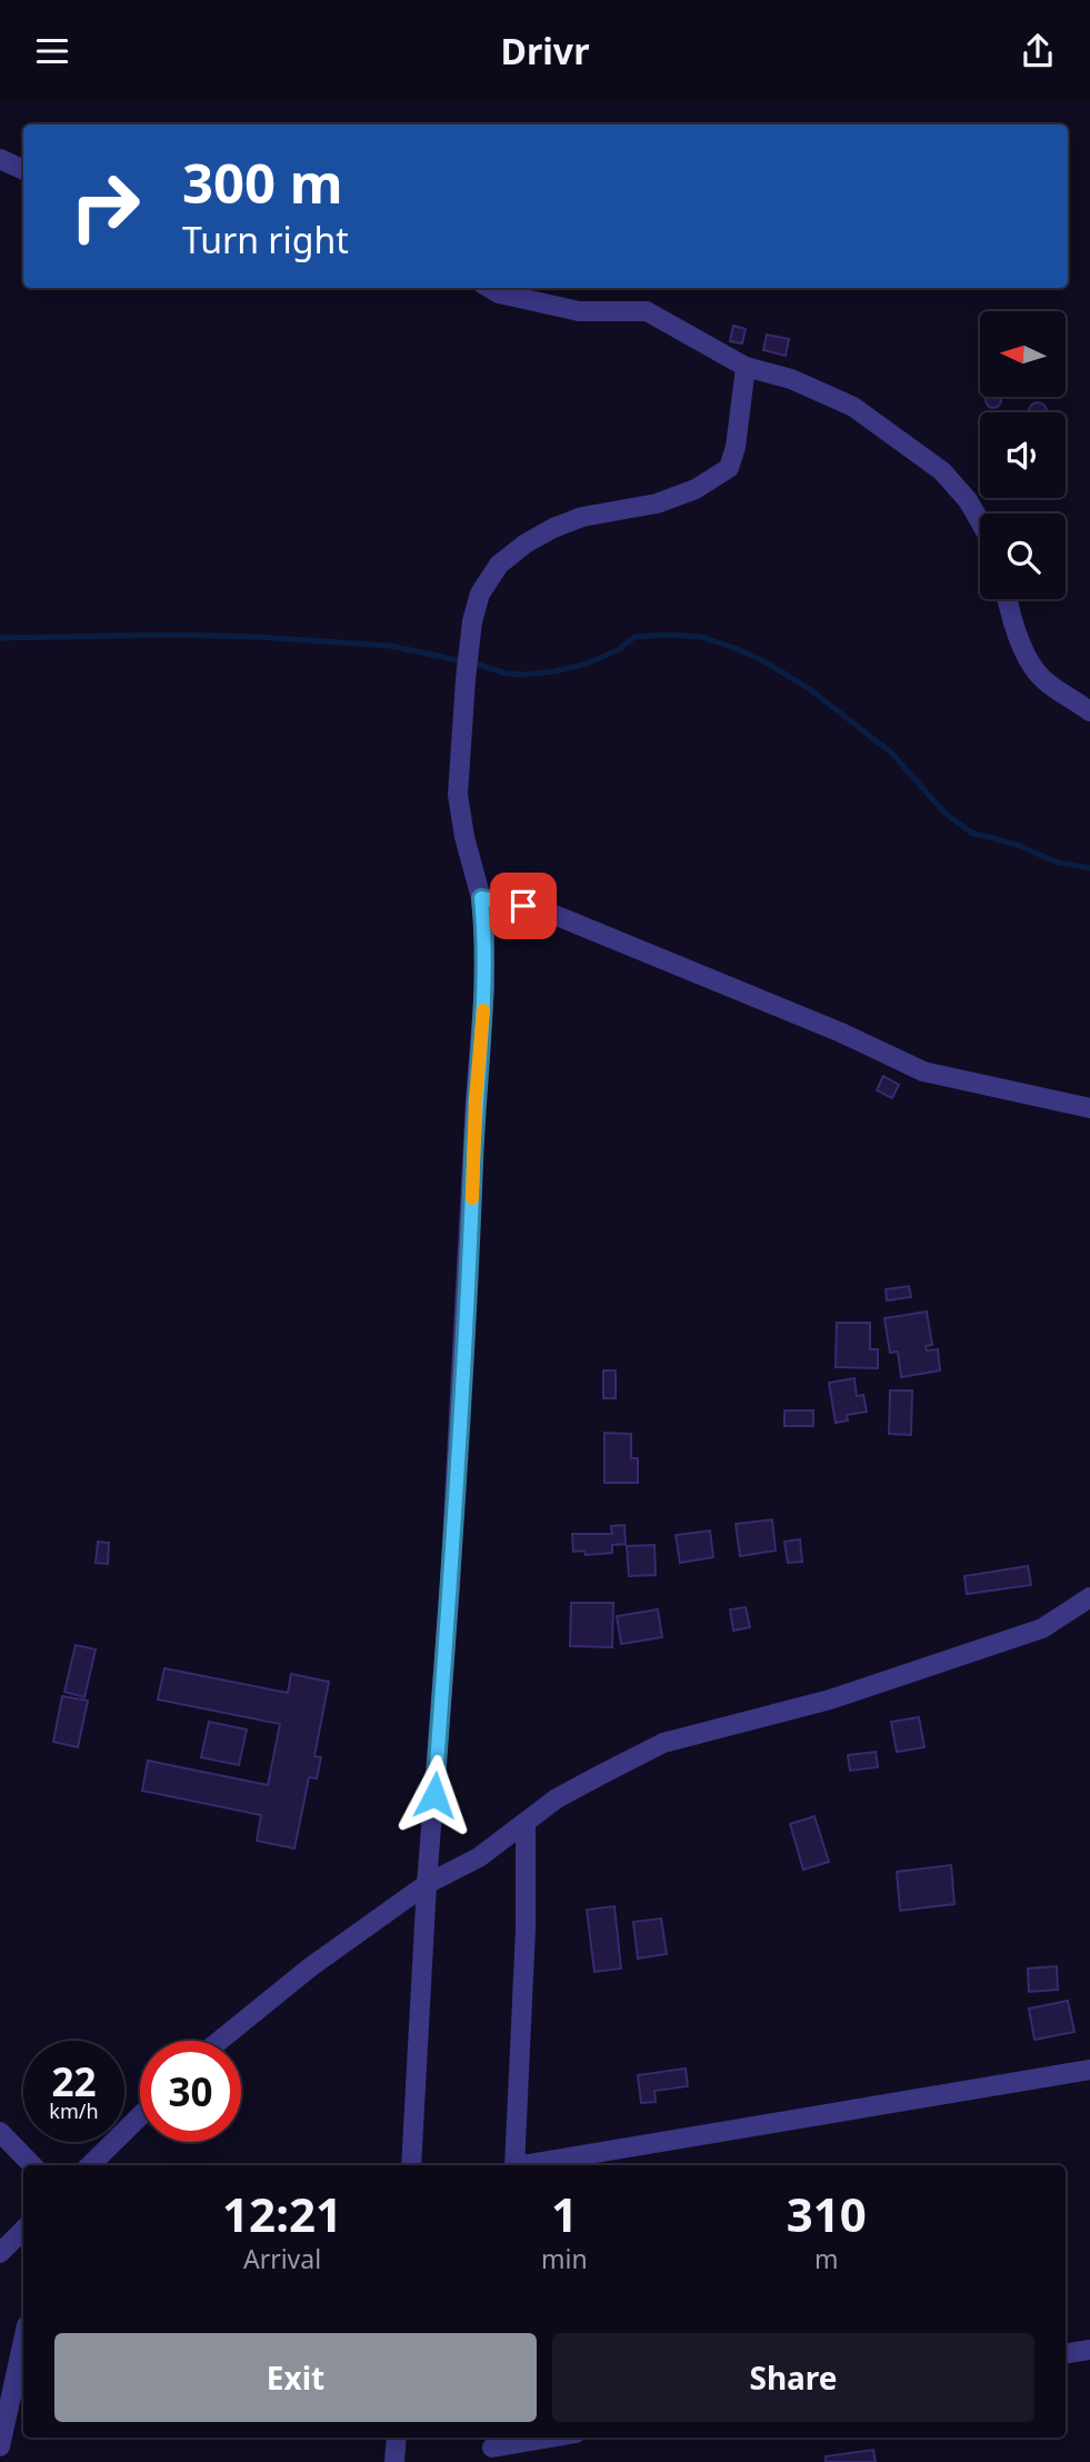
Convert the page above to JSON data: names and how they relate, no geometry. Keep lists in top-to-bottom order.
{
  "north": "left",
  "page": {
    "header": "Drivr",
    "turn": ["300 m", "Turn right"],
    "speed": "22 km/h",
    "limit": "30",
    "eta": [
      "12:21",
      "Arrival",
      "1",
      "min",
      "310",
      "m"
    ],
    "buttons": ["Exit", "Share"]
  }
}
